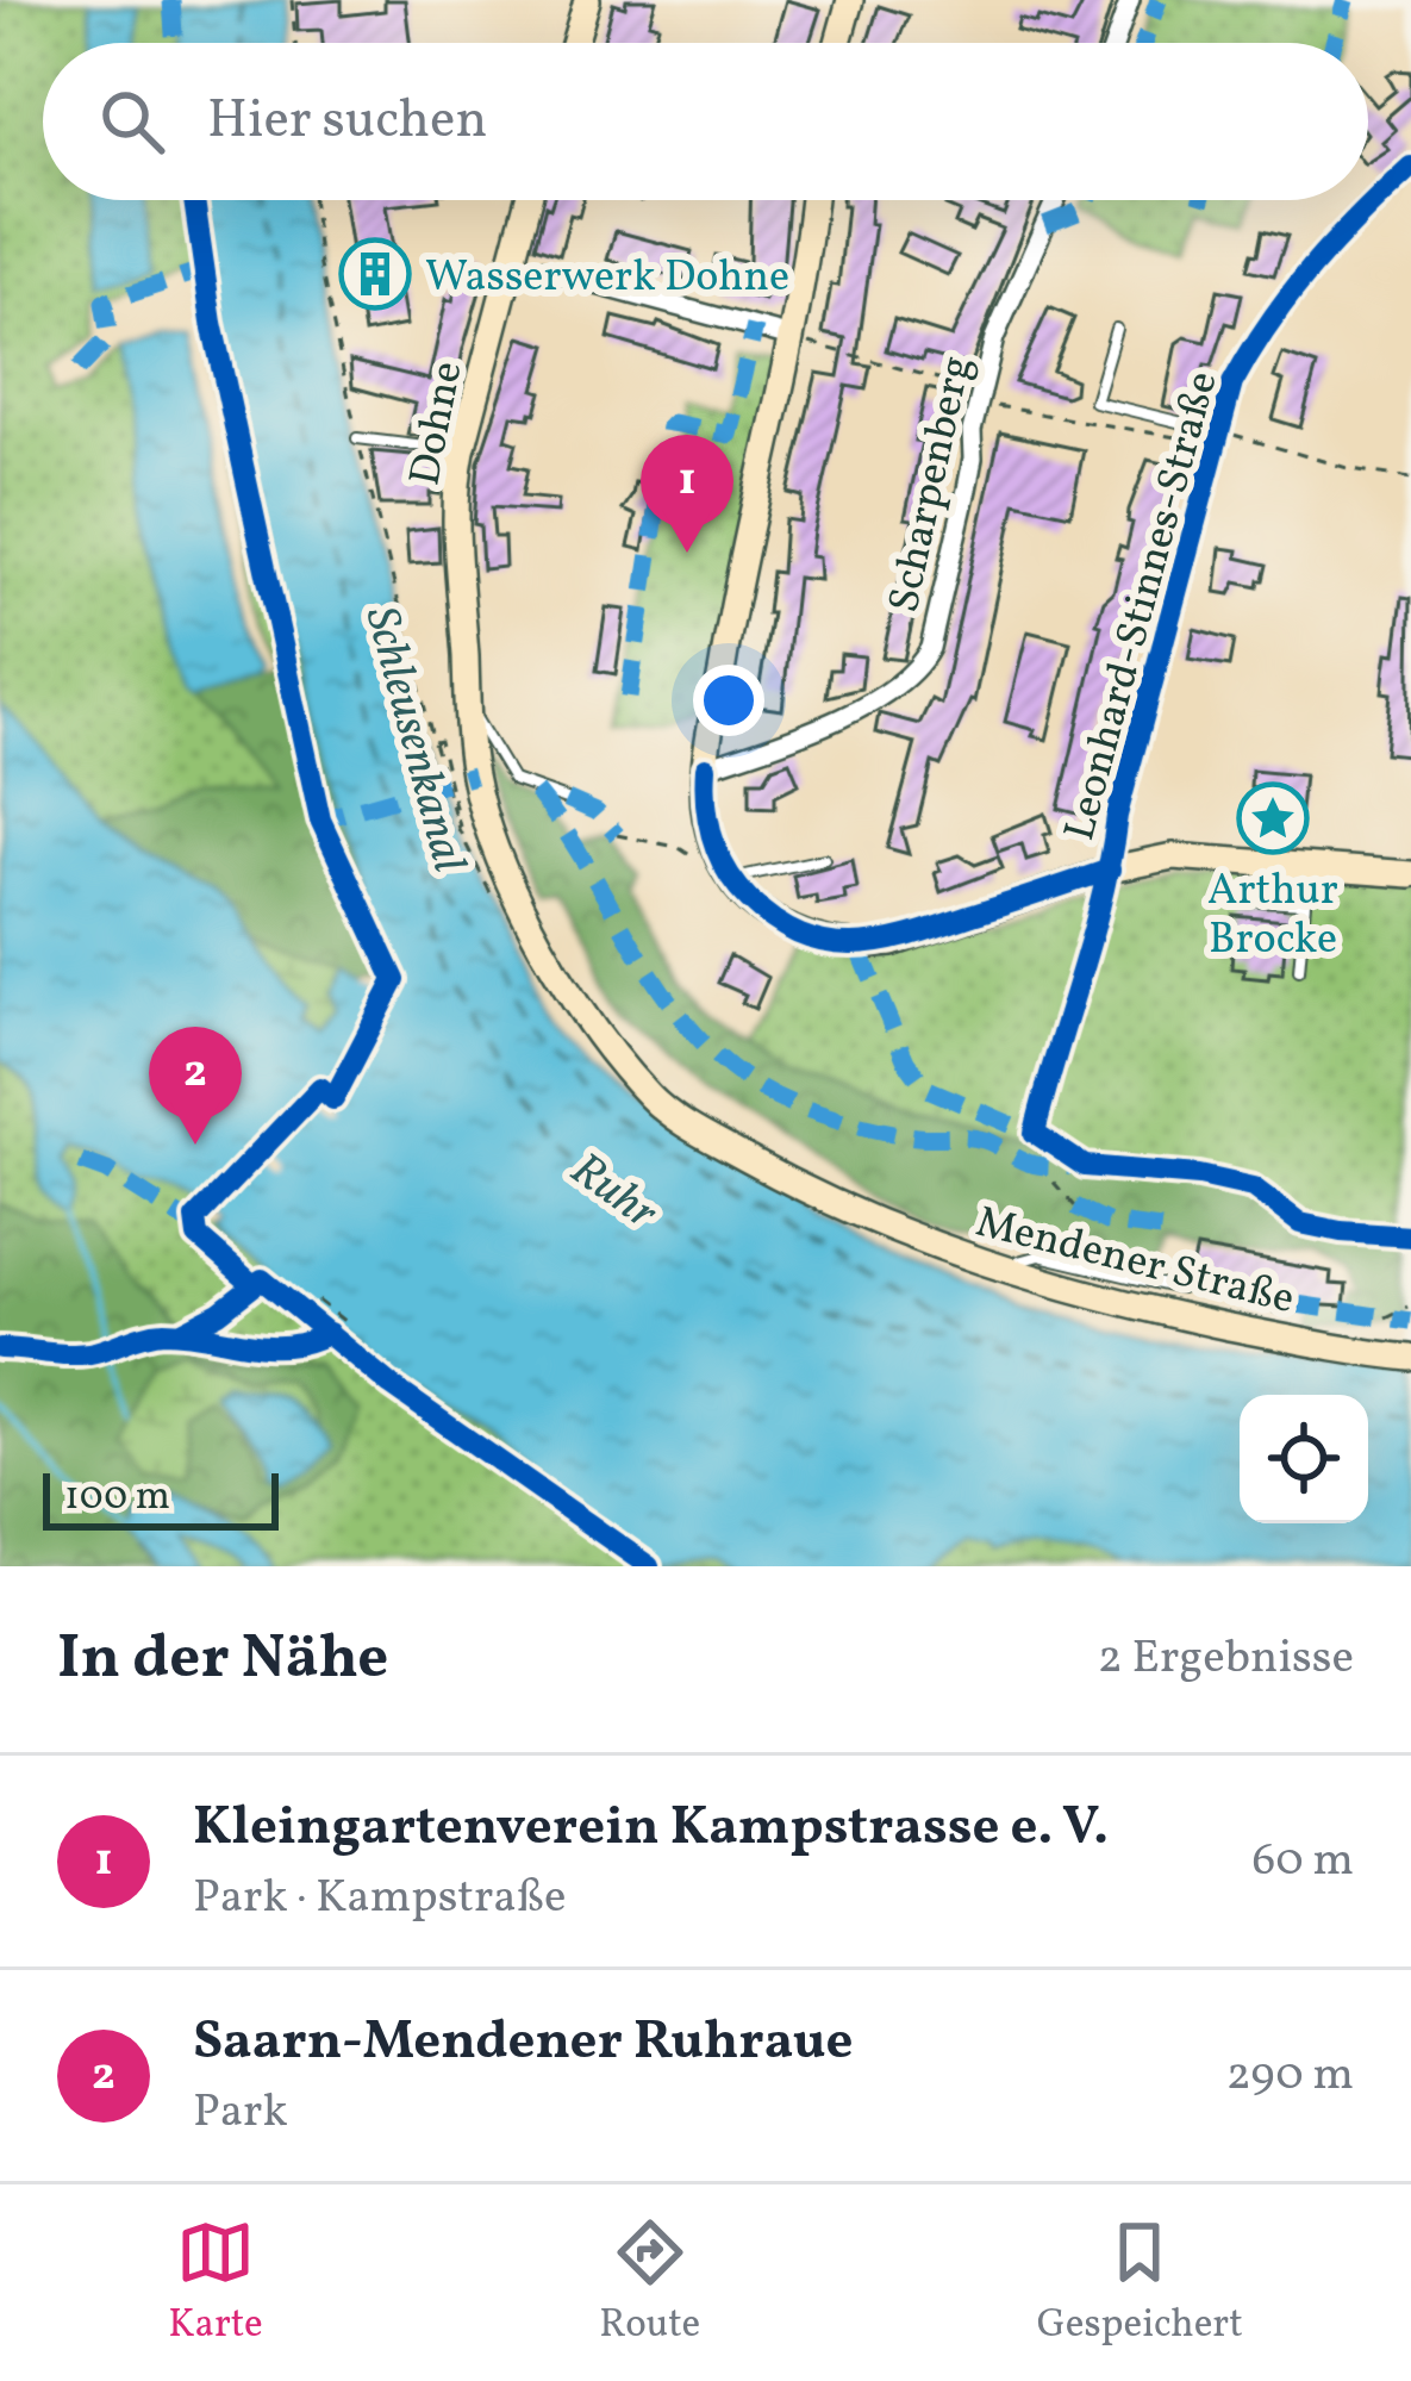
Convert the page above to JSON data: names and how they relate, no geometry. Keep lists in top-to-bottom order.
{
  "streets": {
    "street": [
      "Dohne",
      "Scharpenberg",
      "Leonhard-Stinnes-Straße",
      "Mendener Straße"
    ]
  },
  "crossings": [
    ["Dohne", "Mendener Straße"]
  ],
  "water": ["Schleusenkanal", "Ruhr"],
  "places": {
    "building": ["Wasserwerk Dohne"],
    "place": ["Arthur Brocke"]
  },
  "scale_bar": "100 m",
  "page": {
    "search": "Hier suchen",
    "pins": ["1", "2"],
    "scale": "100 m",
    "heading": ["In der Nähe", "2 Ergebnisse"],
    "list": [
      {
        "mark": "1",
        "name": "Kleingartenverein Kampstrasse e. V.",
        "note": "Park · Kampstraße",
        "value": "60 m"
      },
      {
        "mark": "2",
        "name": "Saarn-Mendener Ruhraue",
        "note": "Park",
        "value": "290 m"
      }
    ],
    "nav": ["Karte", "Route", "Gespeichert"]
  }
}
